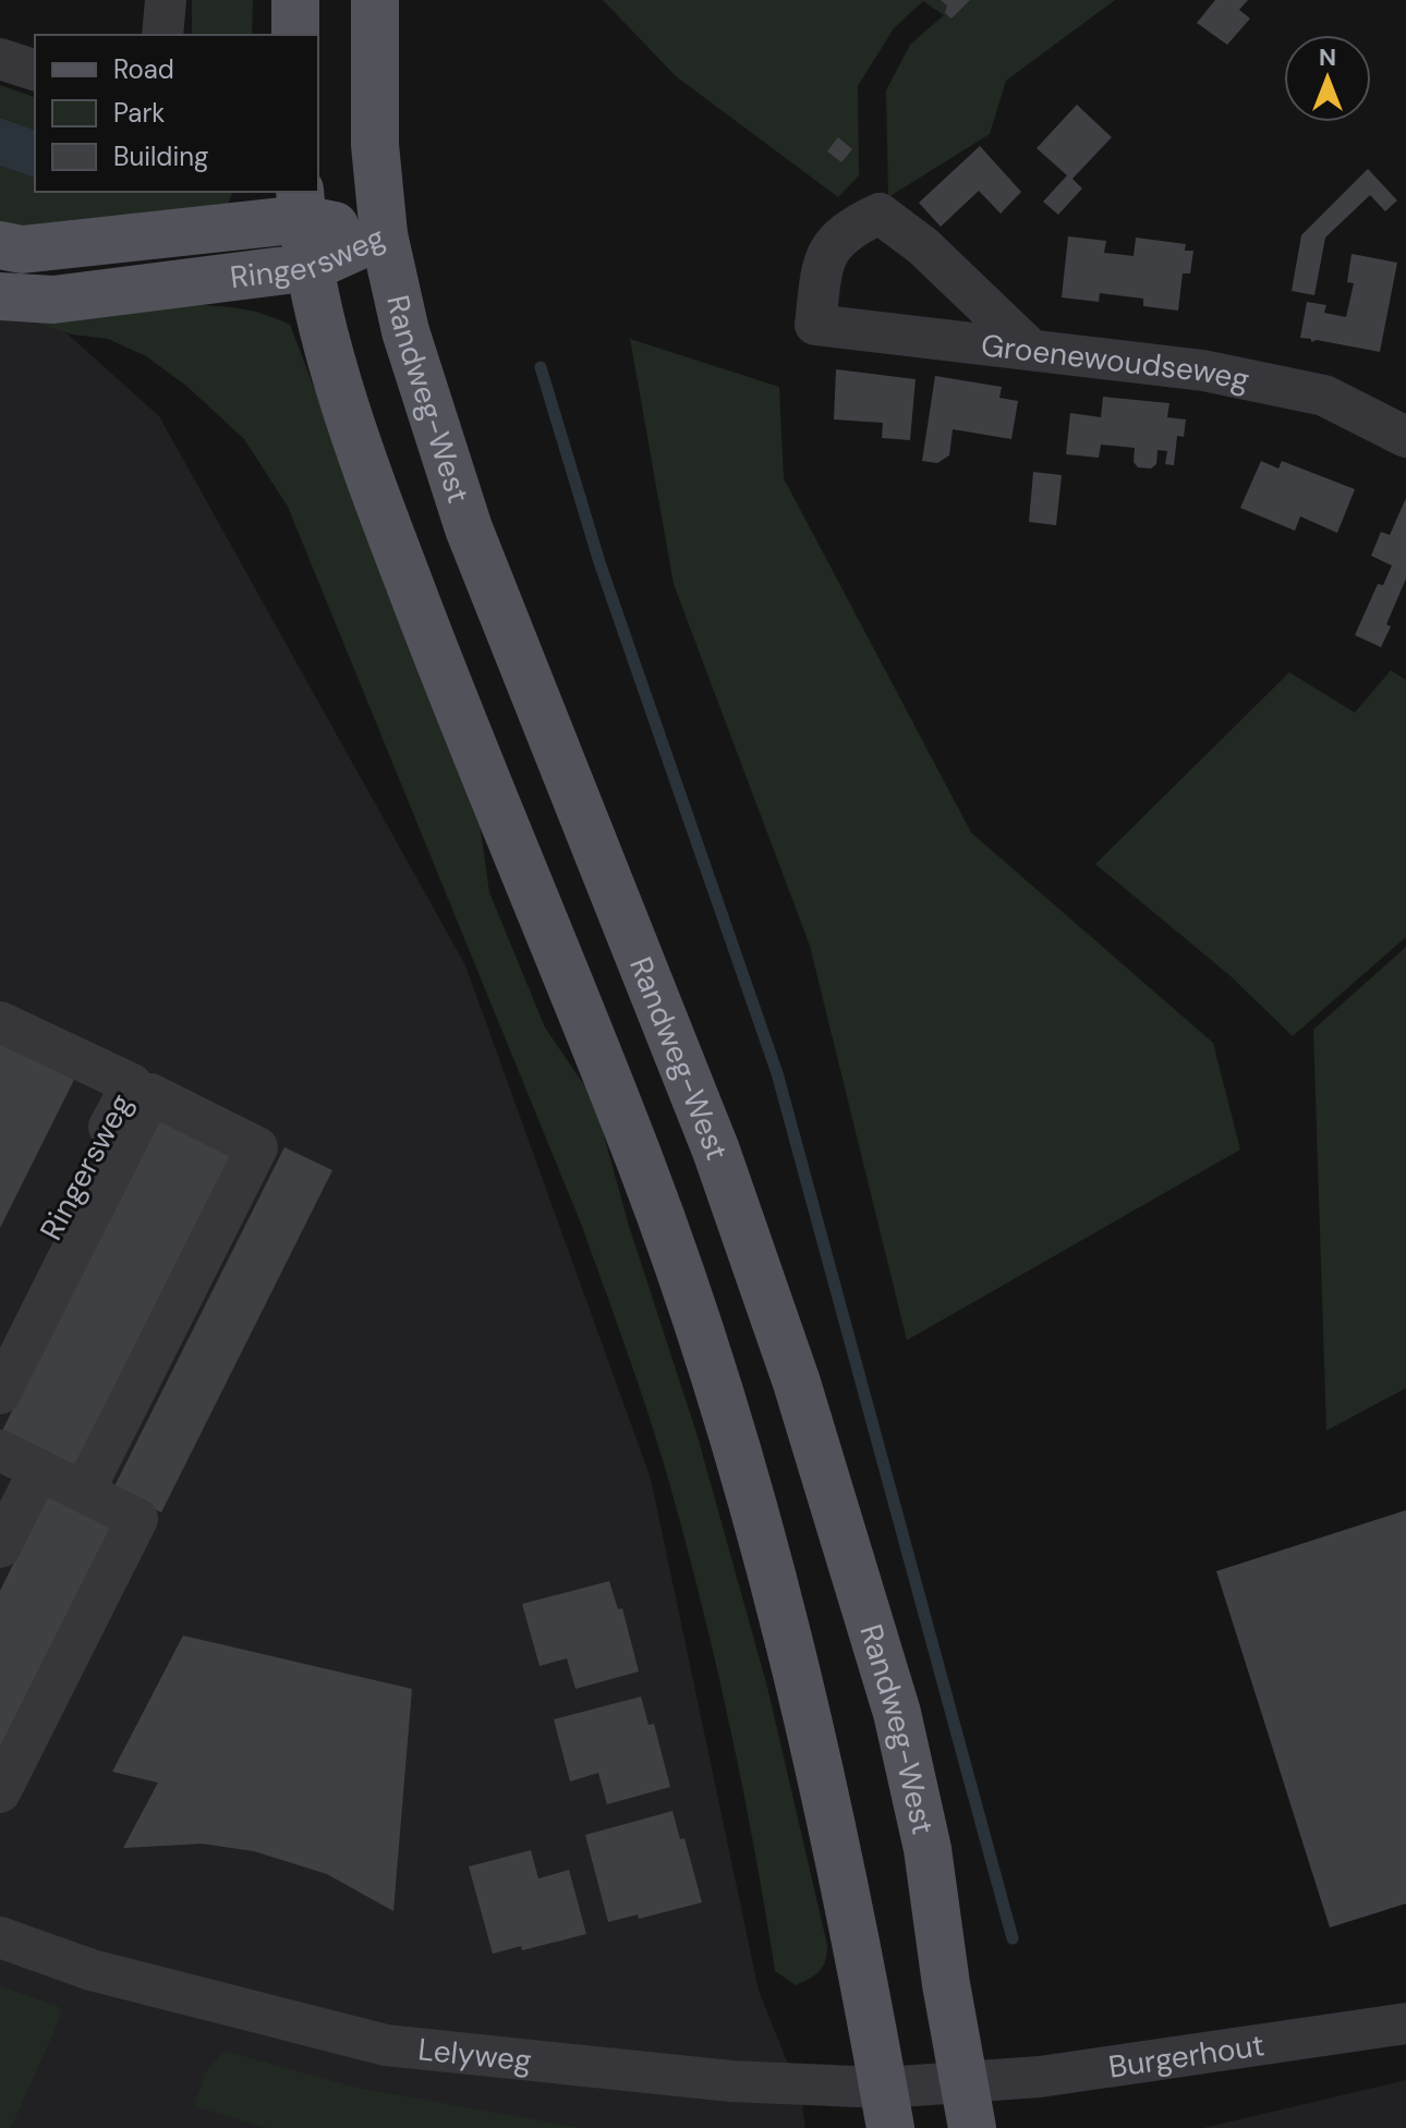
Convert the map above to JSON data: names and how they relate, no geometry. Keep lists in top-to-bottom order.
{
  "streets": {
    "main road": ["Ringersweg", "Randweg-West"],
    "street": ["Groenewoudseweg", "Lelyweg", "Burgerhout"]
  },
  "crossings": [
    ["Ringersweg", "Randweg-West"],
    ["Randweg-West", "Lelyweg"],
    ["Randweg-West", "Burgerhout"],
    ["Lelyweg", "Burgerhout"]
  ],
  "legend": ["Road", "Park", "Building"],
  "north": "top"
}
